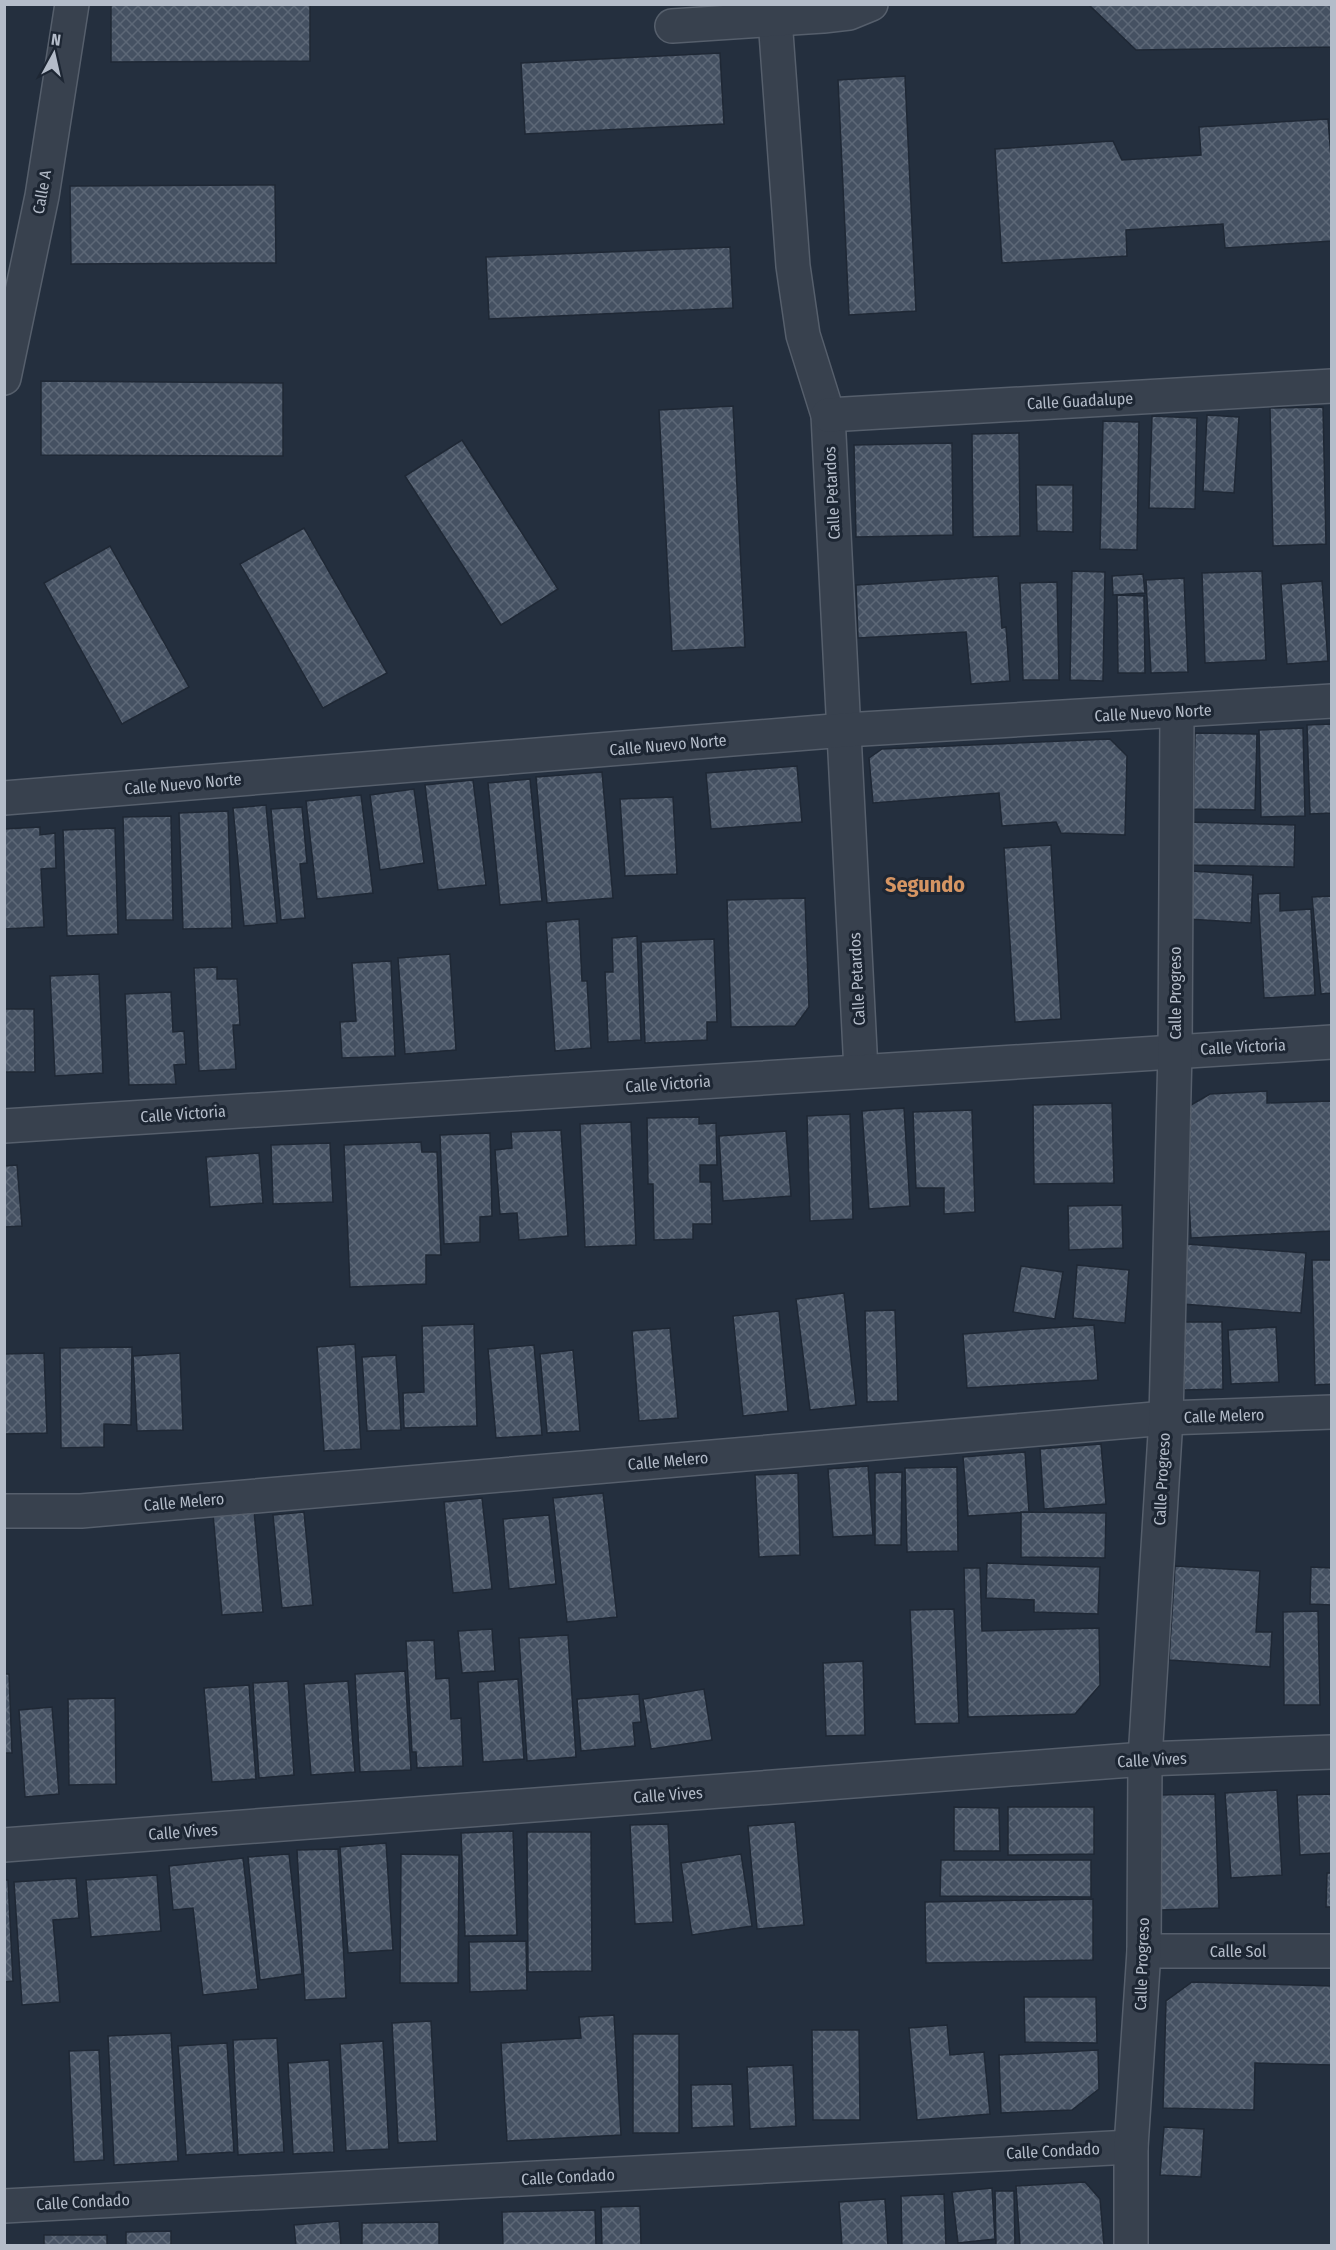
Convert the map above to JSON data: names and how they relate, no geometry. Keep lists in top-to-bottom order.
{
  "streets": {
    "street": [
      "Calle A",
      "Calle Guadalupe",
      "Calle Petardos",
      "Calle Nuevo Norte",
      "Calle Progreso",
      "Calle Victoria",
      "Calle Melero",
      "Calle Vives",
      "Calle Sol",
      "Calle Condado"
    ]
  },
  "crossings": [
    ["Calle Guadalupe", "Calle Petardos"],
    ["Calle Petardos", "Calle Nuevo Norte"],
    ["Calle Petardos", "Calle Victoria"],
    ["Calle Nuevo Norte", "Calle Progreso"],
    ["Calle Progreso", "Calle Victoria"],
    ["Calle Progreso", "Calle Melero"],
    ["Calle Progreso", "Calle Vives"],
    ["Calle Progreso", "Calle Sol"],
    ["Calle Progreso", "Calle Condado"]
  ],
  "districts": ["Segundo"],
  "north": "top"
}
